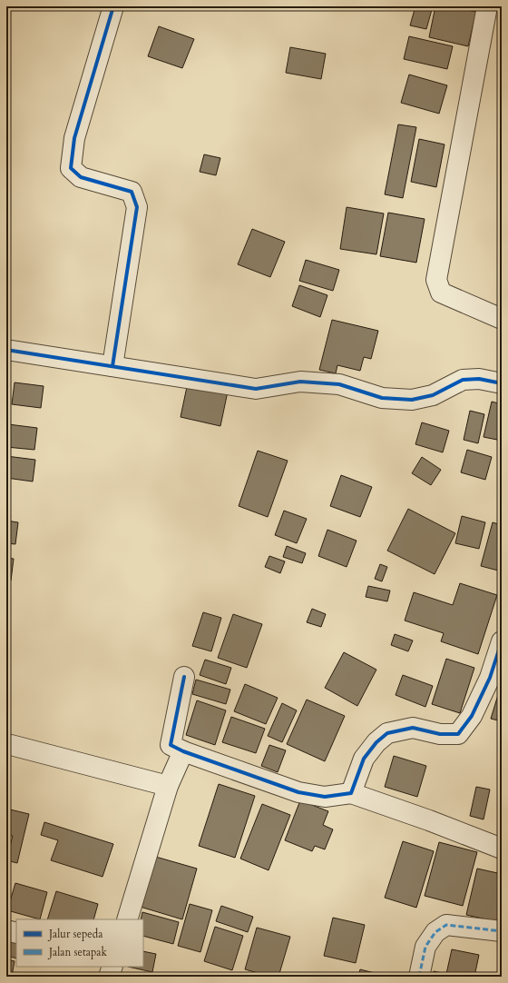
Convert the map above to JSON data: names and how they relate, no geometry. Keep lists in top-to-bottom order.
{
  "legend": ["Jalur sepeda", "Jalan setapak"]
}
